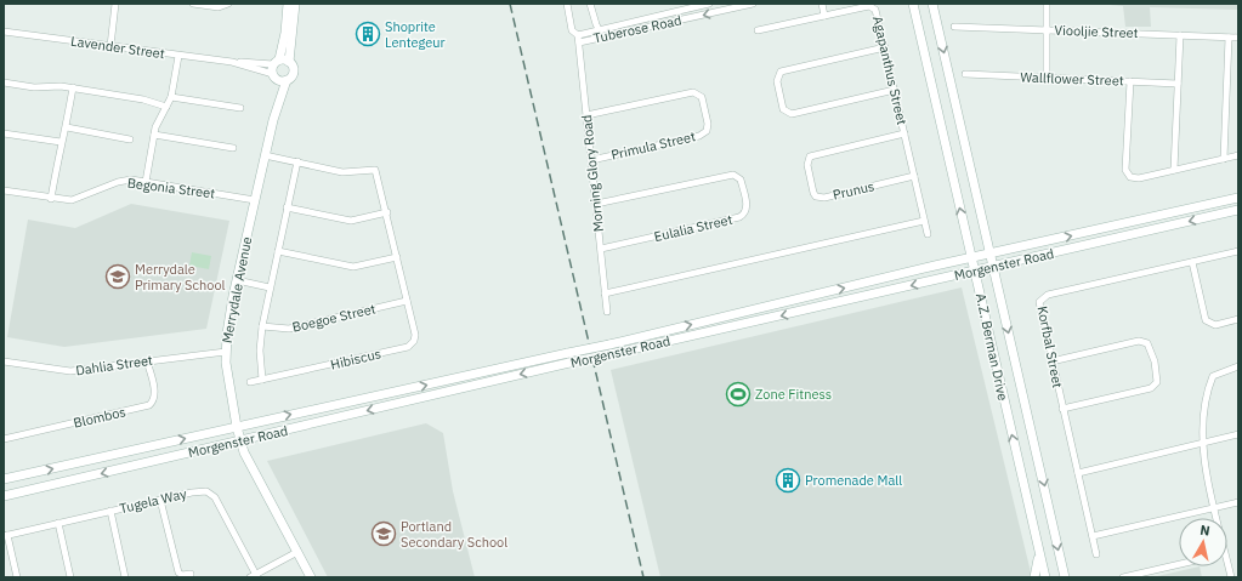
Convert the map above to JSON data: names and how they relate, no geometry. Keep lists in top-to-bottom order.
{
  "streets": {
    "main road": ["Morgenster Road", "Merrydale Avenue", "A.Z. Berman Drive"],
    "street": [
      "Tuberose Road",
      "Viooljie Street",
      "Lavender Street",
      "Agapanthus Street",
      "Wallflower Street",
      "Primula Street",
      "Morning Glory Road",
      "Begonia Street",
      "Prunus",
      "Eulalia Street",
      "Boegoe Street",
      "Korfbal Street",
      "Hibiscus",
      "Dahlia Street",
      "Blombos",
      "Tugela Way"
    ]
  },
  "crossings": [
    ["Tuberose Road", "Morning Glory Road"],
    ["Lavender Street", "Merrydale Avenue"],
    ["Agapanthus Street", "Prunus"],
    ["Primula Street", "Morning Glory Road"],
    ["Morning Glory Road", "Eulalia Street"],
    ["Begonia Street", "Merrydale Avenue"],
    ["Morgenster Road", "Merrydale Avenue"],
    ["Morgenster Road", "A.Z. Berman Drive"],
    ["Merrydale Avenue", "Hibiscus"],
    ["Merrydale Avenue", "Dahlia Street"],
    ["Boegoe Street", "Hibiscus"],
    ["Dahlia Street", "Blombos"]
  ],
  "places": {
    "building": ["Shoprite Lentegeur", "Promenade Mall"],
    "school or university": ["Merrydale Primary School", "Portland Secondary School"],
    "sports": ["Zone Fitness"]
  },
  "north": "top"
}
